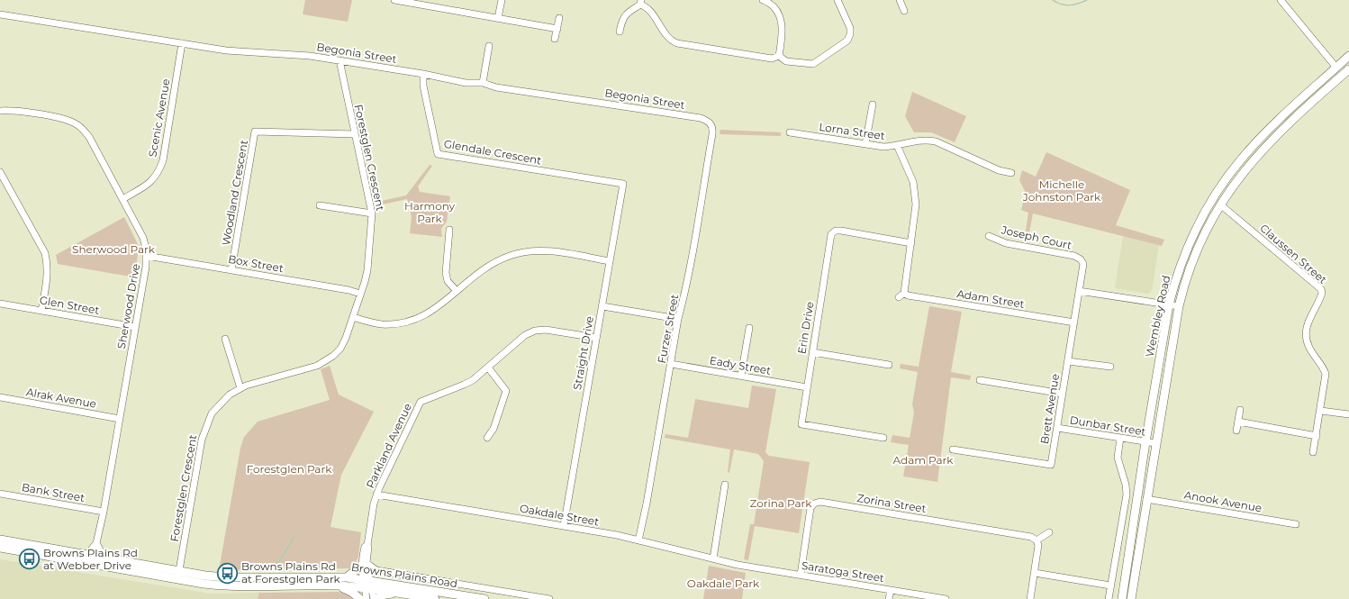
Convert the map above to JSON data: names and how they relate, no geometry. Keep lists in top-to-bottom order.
{
  "streets": {
    "main road": ["Wembley Road", "Browns Plains Road"],
    "street": [
      "Begonia Street",
      "Scenic Avenue",
      "Lorna Street",
      "Glendale Crescent",
      "Forestglen Crescent",
      "Woodland Crescent",
      "Joseph Court",
      "Claussen Street",
      "Box Street",
      "Adam Street",
      "Glen Street",
      "Sherwood Drive",
      "Erin Drive",
      "Furzer Street",
      "Straight Drive",
      "Eady Street",
      "Alrak Avenue",
      "Brett Avenue",
      "Dunbar Street",
      "Parkland Avenue",
      "Bank Street",
      "Anook Avenue",
      "Zorina Street",
      "Oakdale Street",
      "Saratoga Street"
    ]
  },
  "crossings": [
    ["Begonia Street", "Scenic Avenue"],
    ["Begonia Street", "Glendale Crescent"],
    ["Begonia Street", "Forestglen Crescent"],
    ["Begonia Street", "Furzer Street"],
    ["Scenic Avenue", "Sherwood Drive"],
    ["Glendale Crescent", "Straight Drive"],
    ["Forestglen Crescent", "Woodland Crescent"],
    ["Forestglen Crescent", "Box Street"],
    ["Forestglen Crescent", "Browns Plains Road"],
    ["Woodland Crescent", "Box Street"],
    ["Joseph Court", "Brett Avenue"],
    ["Claussen Street", "Wembley Road"],
    ["Box Street", "Sherwood Drive"],
    ["Adam Street", "Brett Avenue"],
    ["Glen Street", "Sherwood Drive"],
    ["Sherwood Drive", "Alrak Avenue"],
    ["Sherwood Drive", "Bank Street"],
    ["Sherwood Drive", "Browns Plains Road"],
    ["Wembley Road", "Dunbar Street"],
    ["Wembley Road", "Anook Avenue"],
    ["Erin Drive", "Eady Street"],
    ["Furzer Street", "Eady Street"],
    ["Furzer Street", "Oakdale Street"],
    ["Straight Drive", "Parkland Avenue"],
    ["Straight Drive", "Oakdale Street"],
    ["Brett Avenue", "Dunbar Street"],
    ["Parkland Avenue", "Oakdale Street"],
    ["Parkland Avenue", "Browns Plains Road"],
    ["Zorina Street", "Saratoga Street"],
    ["Oakdale Street", "Saratoga Street"]
  ],
  "parks": [
    "Michelle Johnston Park",
    "Harmony Park",
    "Sherwood Park",
    "Adam Park",
    "Forestglen Park",
    "Zorina Park",
    "Oakdale Park"
  ],
  "places": {
    "bus stop": ["Browns Plains Rd at Webber Drive", "Browns Plains Rd at Forestglen Park"]
  }
}
